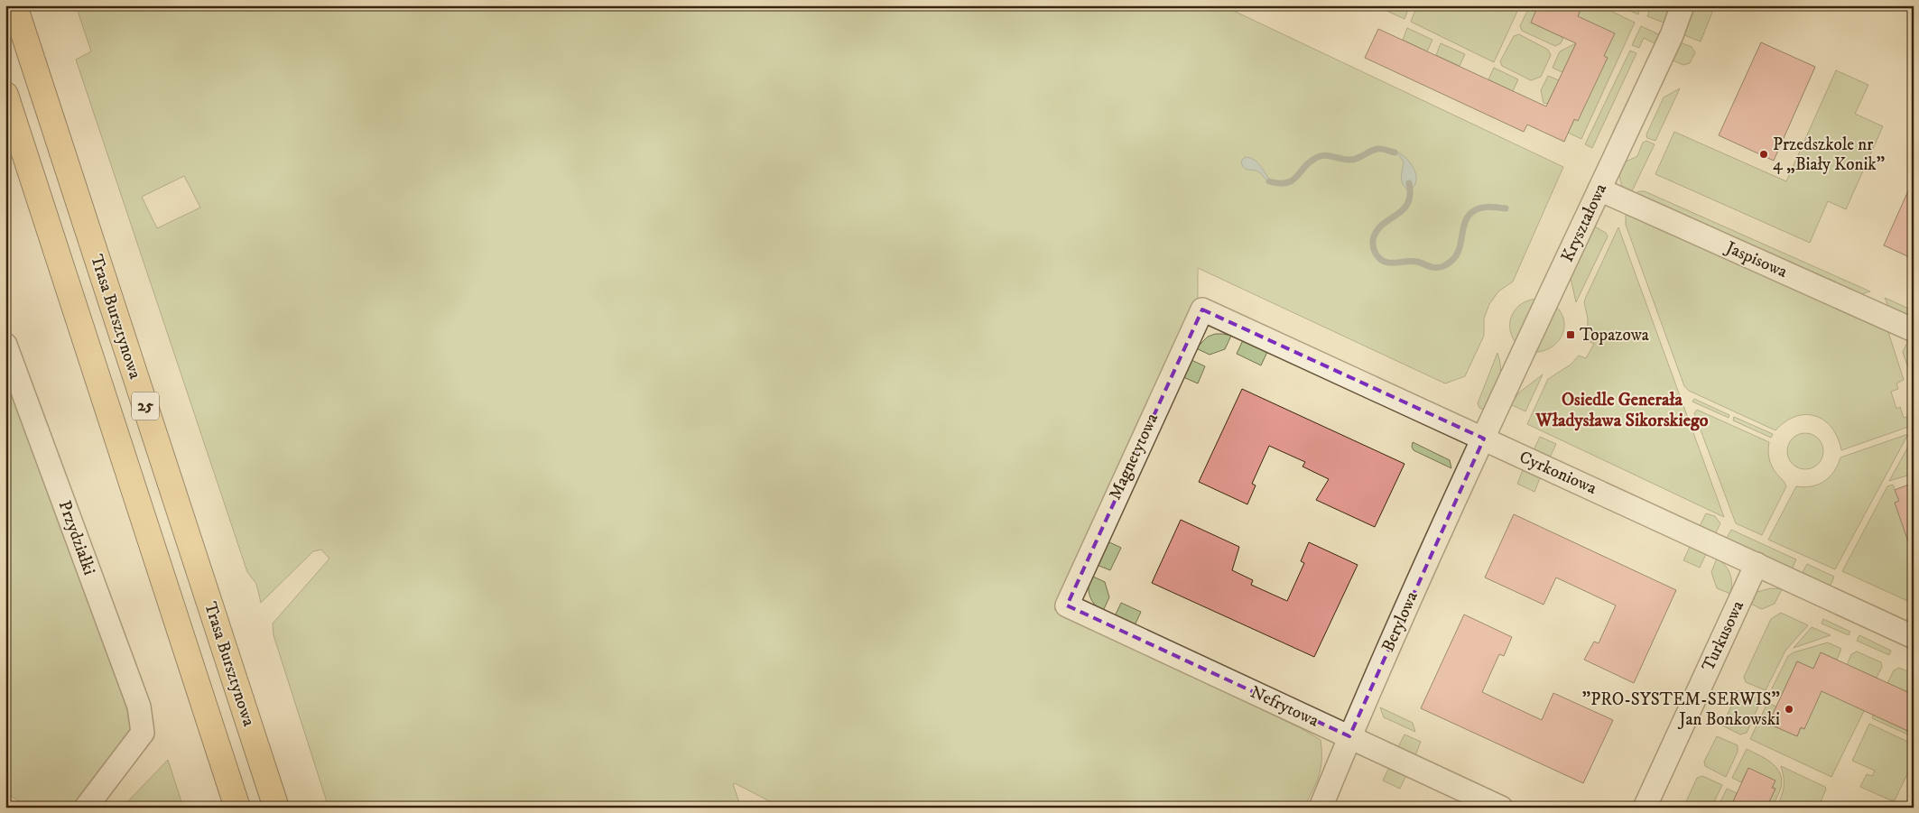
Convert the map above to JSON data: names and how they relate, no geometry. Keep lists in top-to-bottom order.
{
  "streets": {
    "main road": ["Trasa Bursztynowa", "25"],
    "street": [
      "Kryształowa",
      "Jaspisowa",
      "Magnetytowa",
      "Cyrkoniowa",
      "Przydziałki",
      "Berylowa",
      "Turkusowa",
      "Nefrytowa"
    ]
  },
  "crossings": [
    ["Kryształowa", "Jaspisowa"],
    ["Kryształowa", "Cyrkoniowa"],
    ["Kryształowa", "Berylowa"],
    ["Magnetytowa", "Cyrkoniowa"],
    ["Magnetytowa", "Nefrytowa"],
    ["Cyrkoniowa", "Berylowa"],
    ["Cyrkoniowa", "Turkusowa"],
    ["Berylowa", "Nefrytowa"]
  ],
  "districts": ["Osiedle Generała Władysława Sikorskiego"],
  "places": {
    "other": ["Przedszkole nr 4 „Biały Konik”", "\"PRO-SYSTEM-SERWIS\" Jan Bonkowski"],
    "transit": ["Topazowa"]
  }
}
